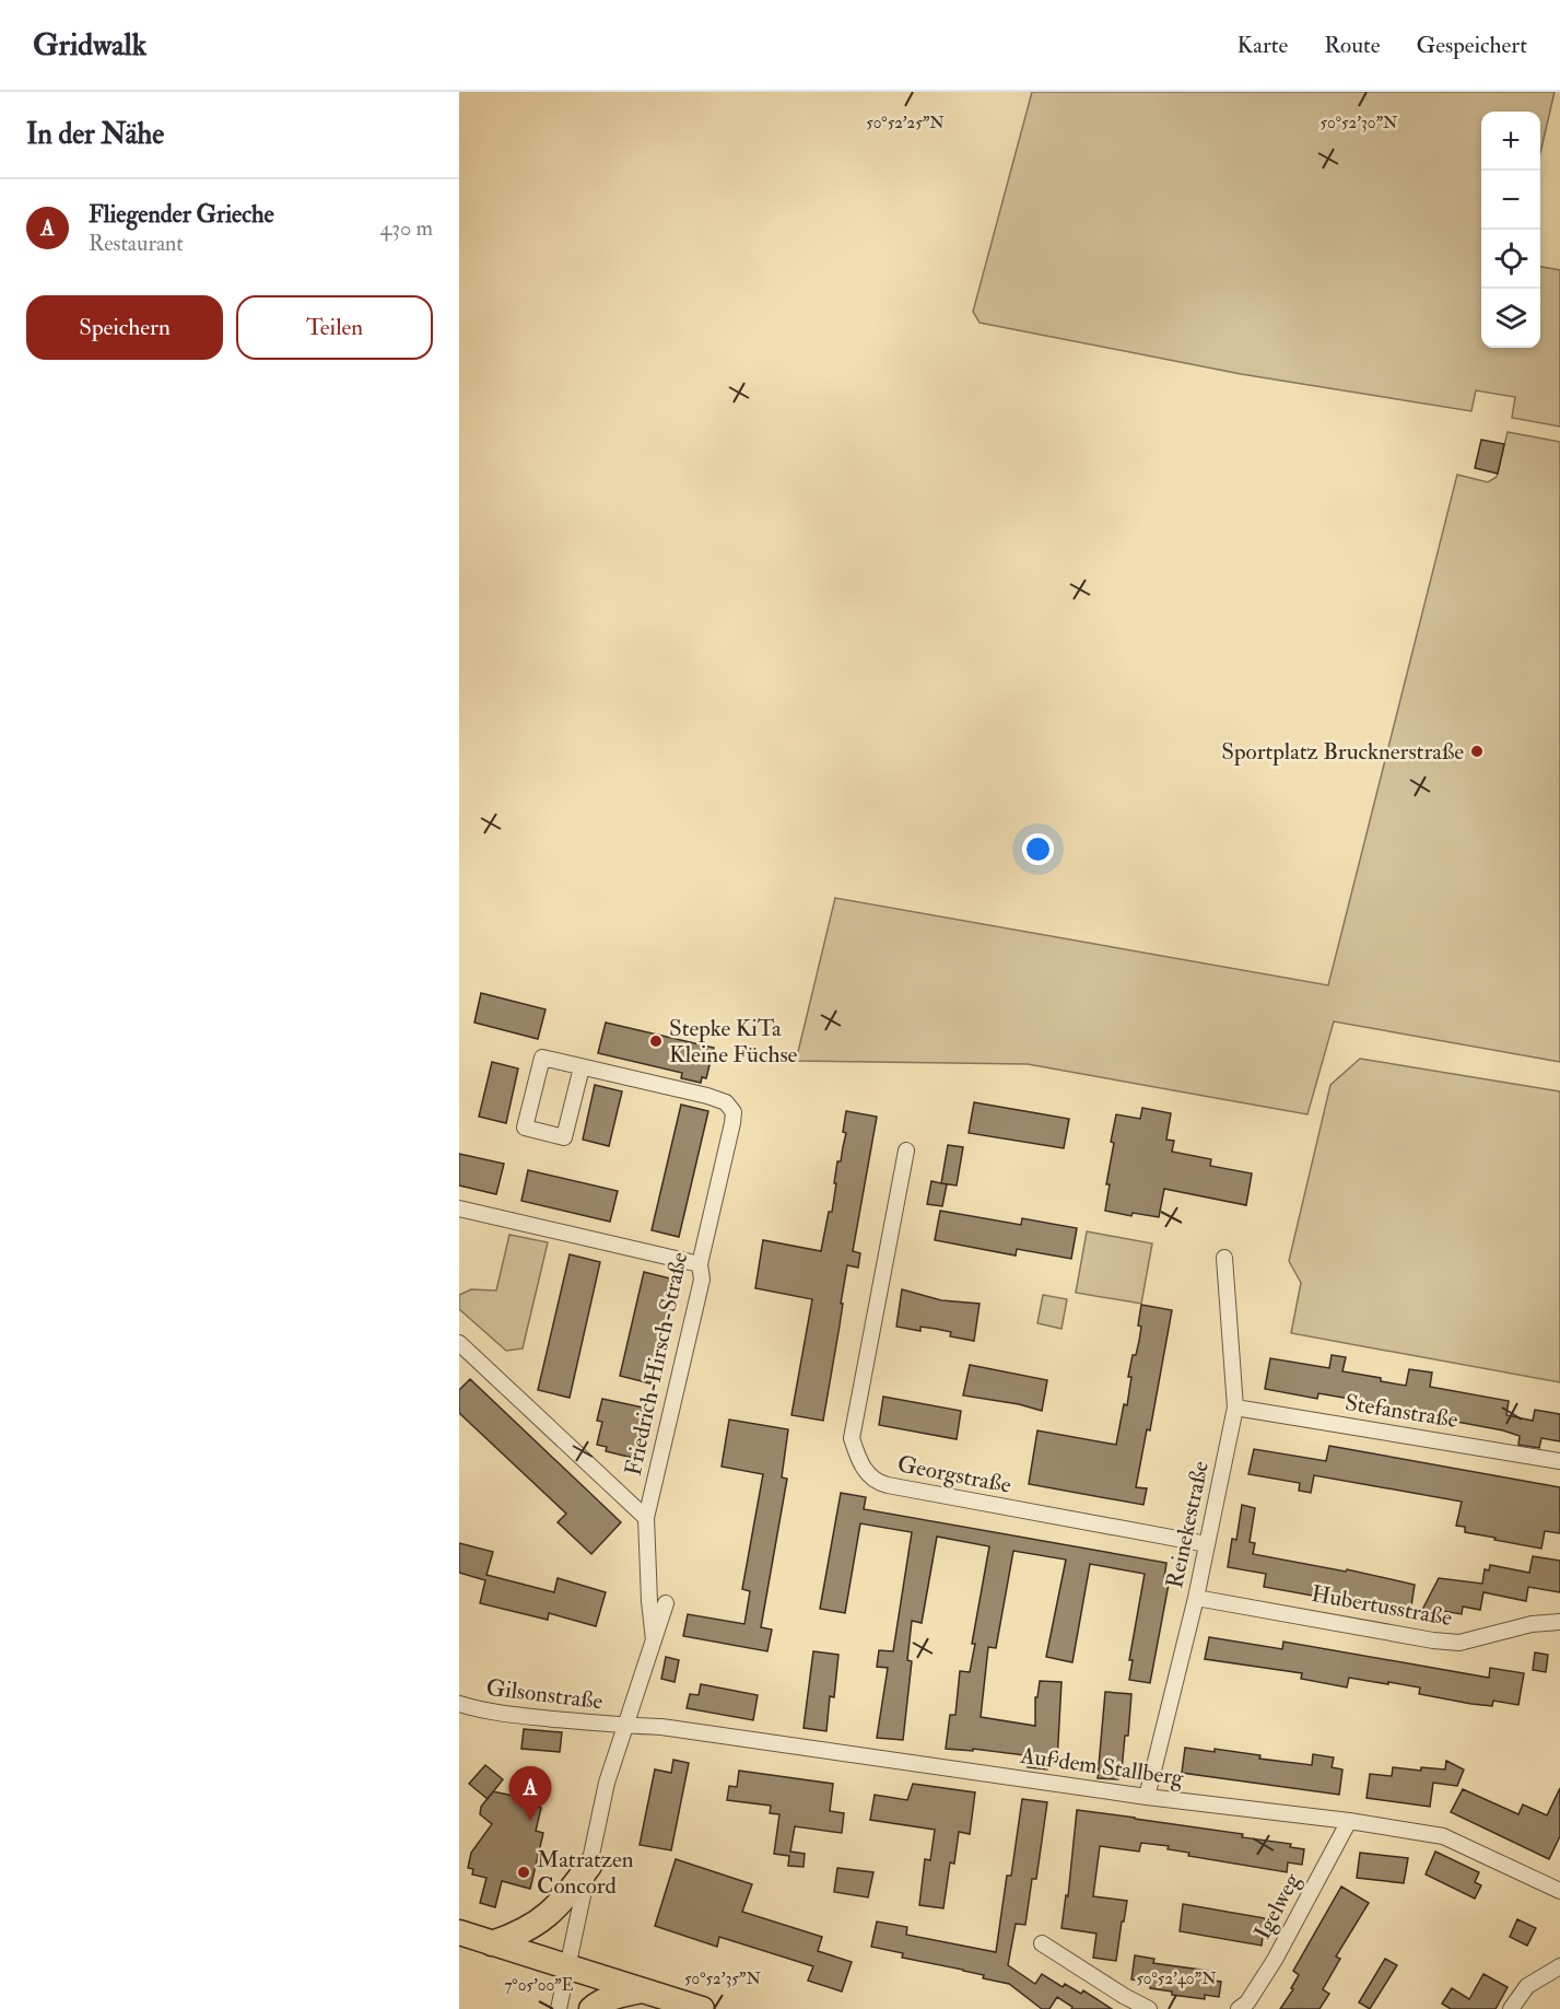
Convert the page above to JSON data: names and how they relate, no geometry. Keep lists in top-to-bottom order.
{
  "streets": {
    "street": [
      "Friedrich-Hirsch-Straße",
      "Stefanstraße",
      "Georgstraße",
      "Reinekestraße",
      "Hubertusstraße",
      "Gilsonstraße",
      "Auf dem Stallberg",
      "Igelweg"
    ]
  },
  "crossings": [
    ["Friedrich-Hirsch-Straße", "Gilsonstraße"],
    ["Friedrich-Hirsch-Straße", "Auf dem Stallberg"],
    ["Stefanstraße", "Reinekestraße"],
    ["Georgstraße", "Reinekestraße"],
    ["Reinekestraße", "Hubertusstraße"],
    ["Reinekestraße", "Auf dem Stallberg"],
    ["Gilsonstraße", "Auf dem Stallberg"],
    ["Auf dem Stallberg", "Igelweg"]
  ],
  "places": ["Sportplatz Brucknerstraße", "Stepke KiTa Kleine Füchse", "Matratzen Concord"],
  "page": {
    "header": "Gridwalk",
    "nav": ["Karte", "Route", "Gespeichert"],
    "heading": "In der Nähe",
    "map_buttons": ["+", "−"],
    "list": [
      {
        "mark": "A",
        "name": "Fliegender Grieche",
        "note": "Restaurant",
        "value": "430 m"
      }
    ],
    "buttons": ["Speichern", "Teilen"],
    "pins": "A"
  },
  "coordinates": [
    "50°52'25\"N",
    "50°52'30\"N",
    "50°52'35\"N",
    "50°52'40\"N",
    "7°05'00\"E"
  ]
}
